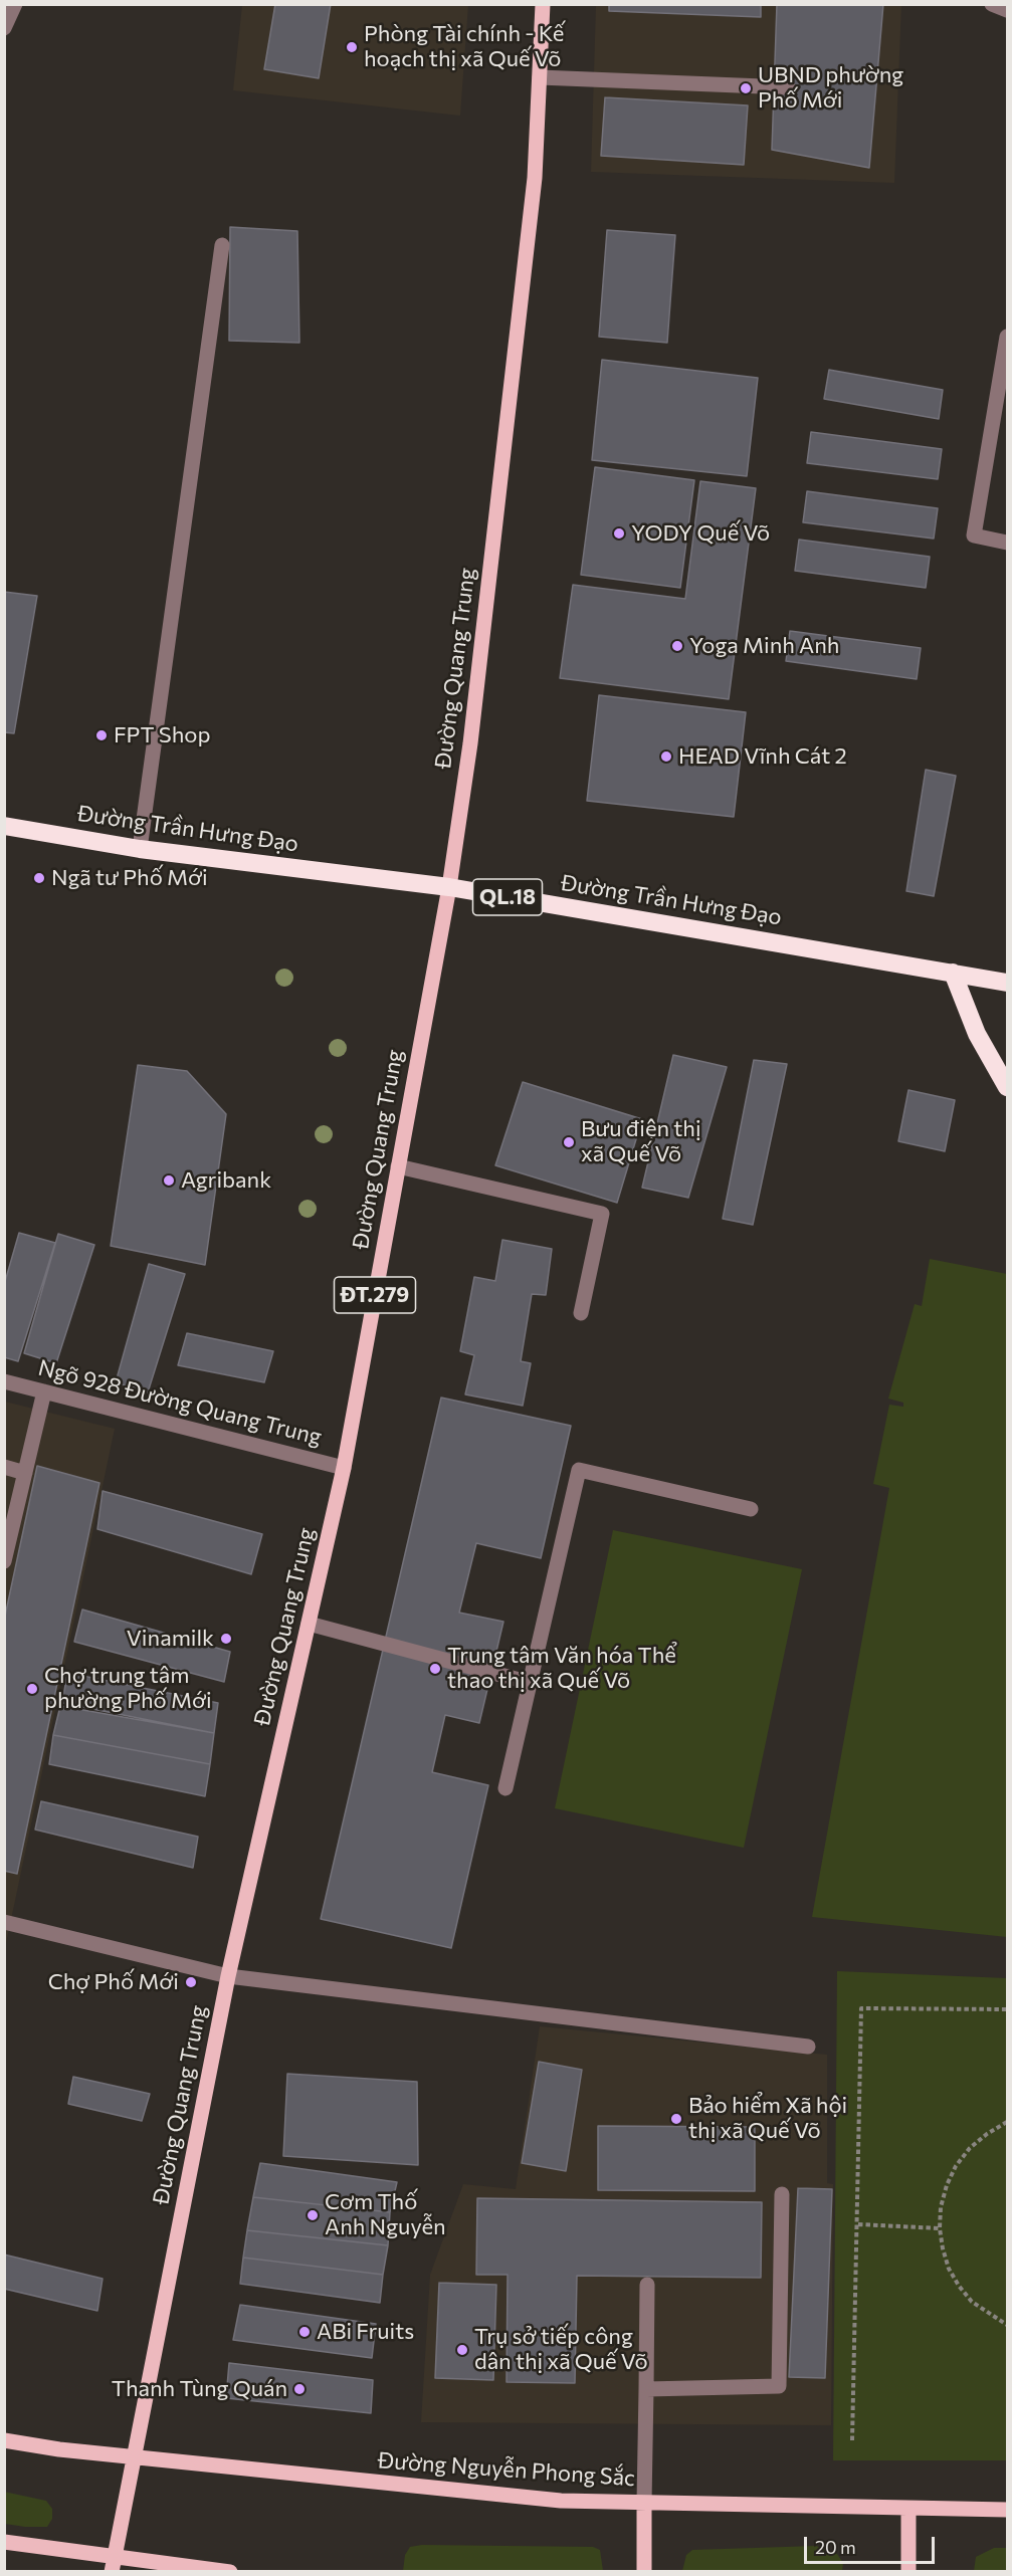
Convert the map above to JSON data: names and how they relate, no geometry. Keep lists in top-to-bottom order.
{
  "streets": {
    "highway": ["Đường Trần Hưng Đạo", "QL.18"],
    "main road": ["Đường Quang Trung", "ĐT.279", "Đường Nguyễn Phong Sắc"],
    "street": ["Ngõ 928 Đường Quang Trung"]
  },
  "crossings": [
    ["Đường Quang Trung", "Đường Trần Hưng Đạo"],
    ["Đường Quang Trung", "Ngõ 928 Đường Quang Trung"],
    ["Đường Quang Trung", "Đường Nguyễn Phong Sắc"]
  ],
  "places": [
    "Phòng Tài chính - Kế hoạch thị xã Quế Võ",
    "UBND phường Phố Mới",
    "YODY Quế Võ",
    "Yoga Minh Anh",
    "FPT Shop",
    "HEAD Vĩnh Cát 2",
    "Ngã tư Phố Mới",
    "Bưu điện thị xã Quế Võ",
    "Agribank",
    "Vinamilk",
    "Trung tâm Văn hóa Thể thao thị xã Quế Võ",
    "Chợ trung tâm phường Phố Mới",
    "Chợ Phố Mới",
    "Bảo hiểm Xã hội thị xã Quế Võ",
    "Cơm Thố Anh Nguyễn",
    "ABi Fruits",
    "Trụ sở tiếp công dân thị xã Quế Võ",
    "Thanh Tùng Quán"
  ],
  "scale_bar": "20 m"
}
